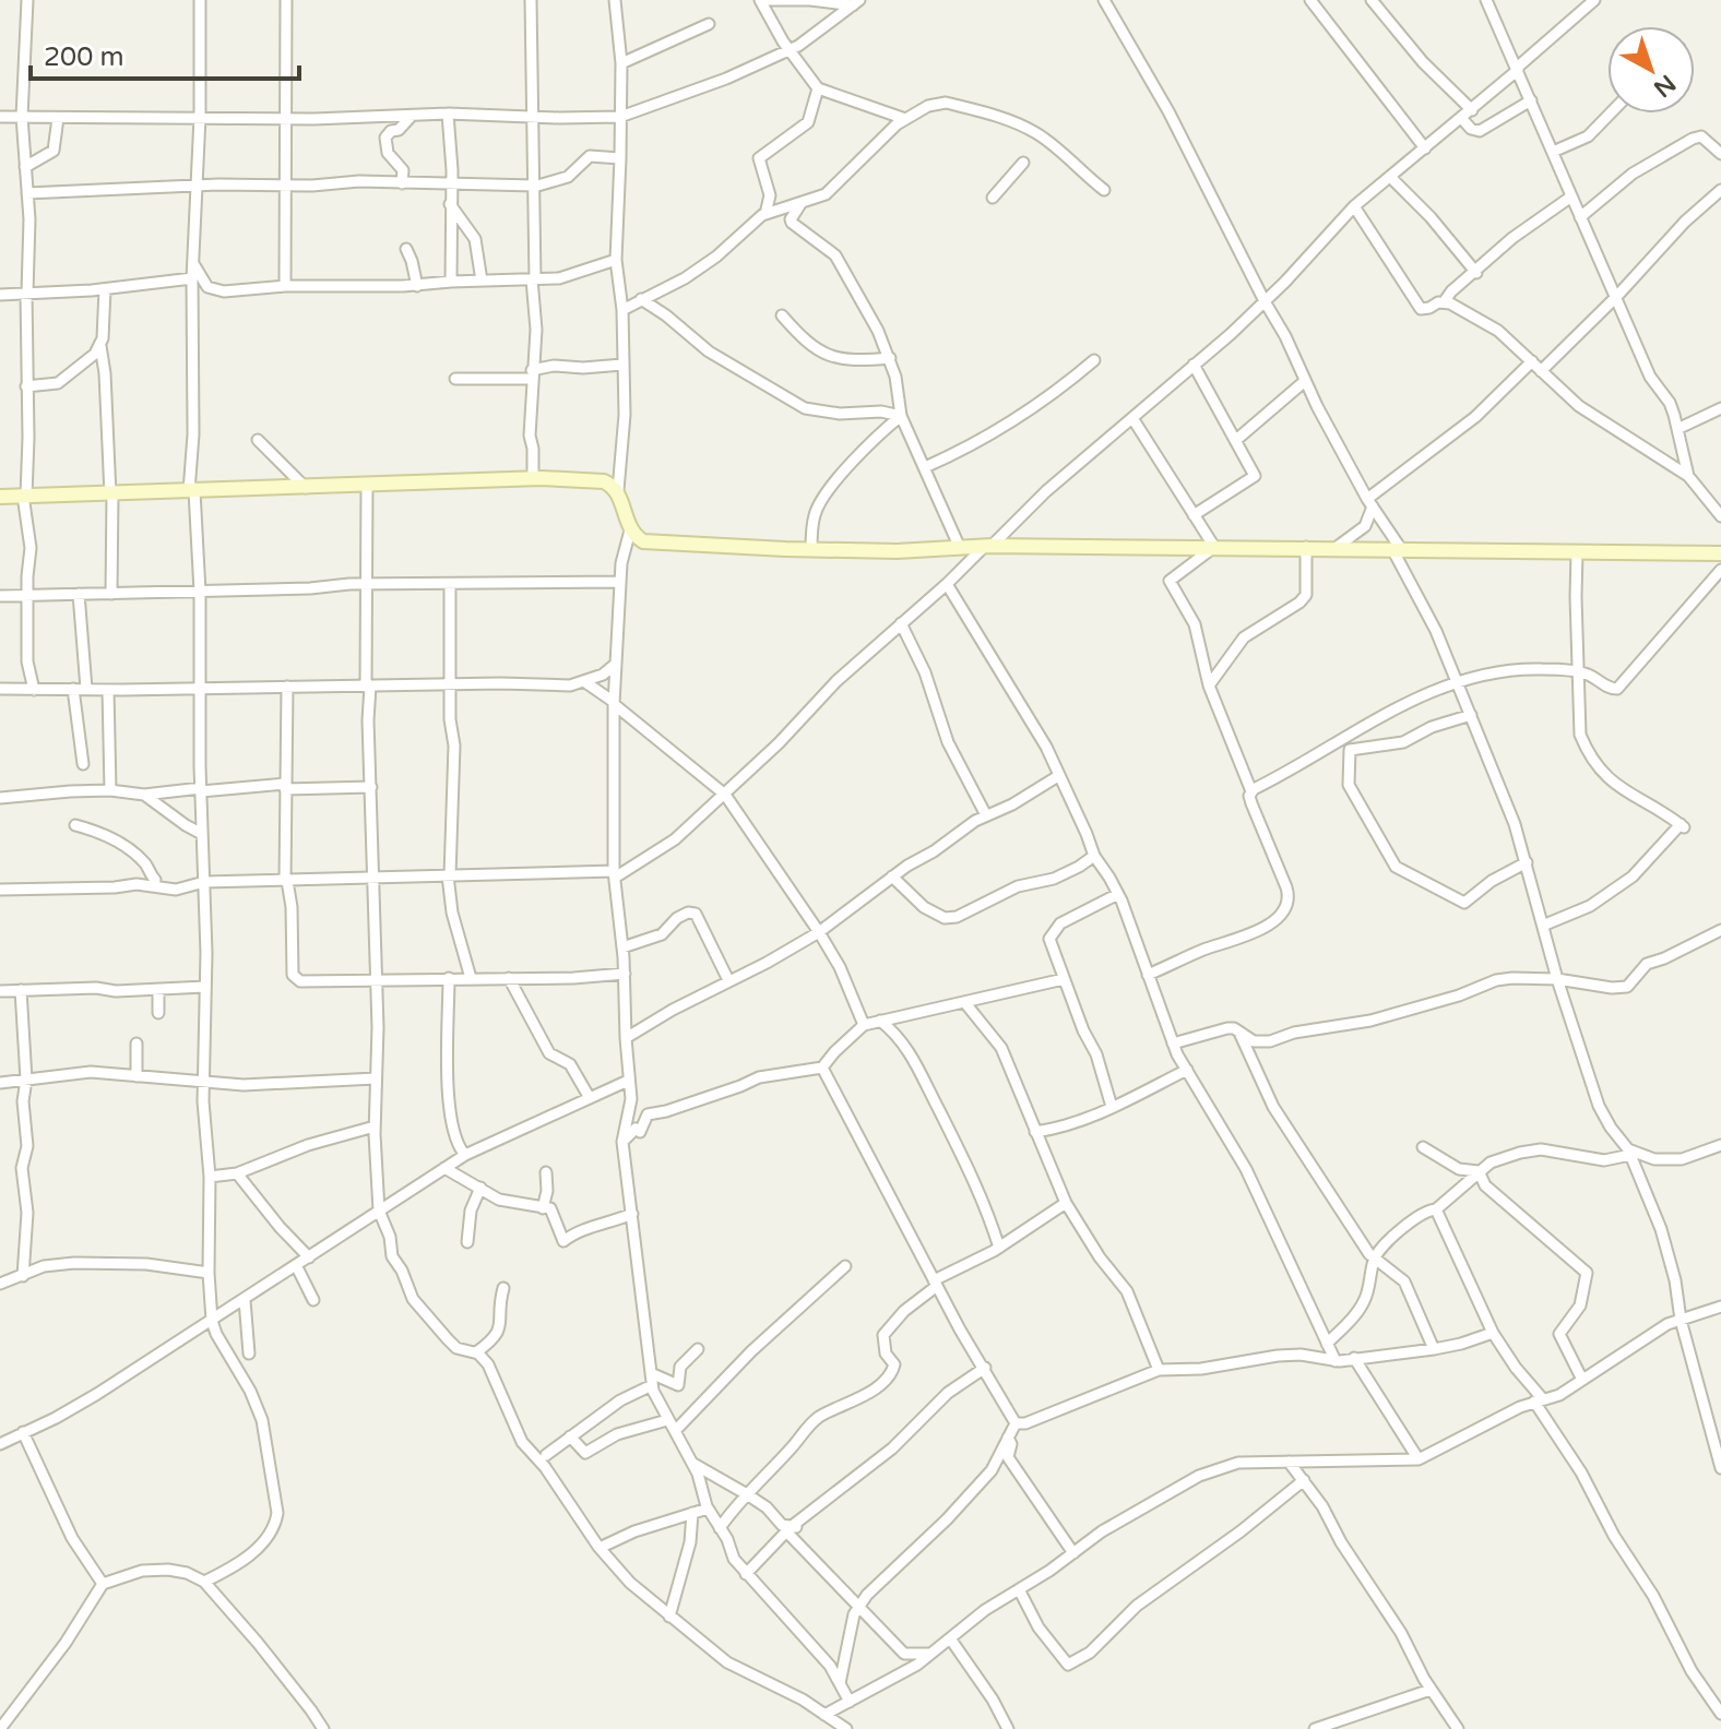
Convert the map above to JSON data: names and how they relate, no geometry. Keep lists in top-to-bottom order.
{
  "scale_bar": "200 m",
  "north": "bottom right"
}
